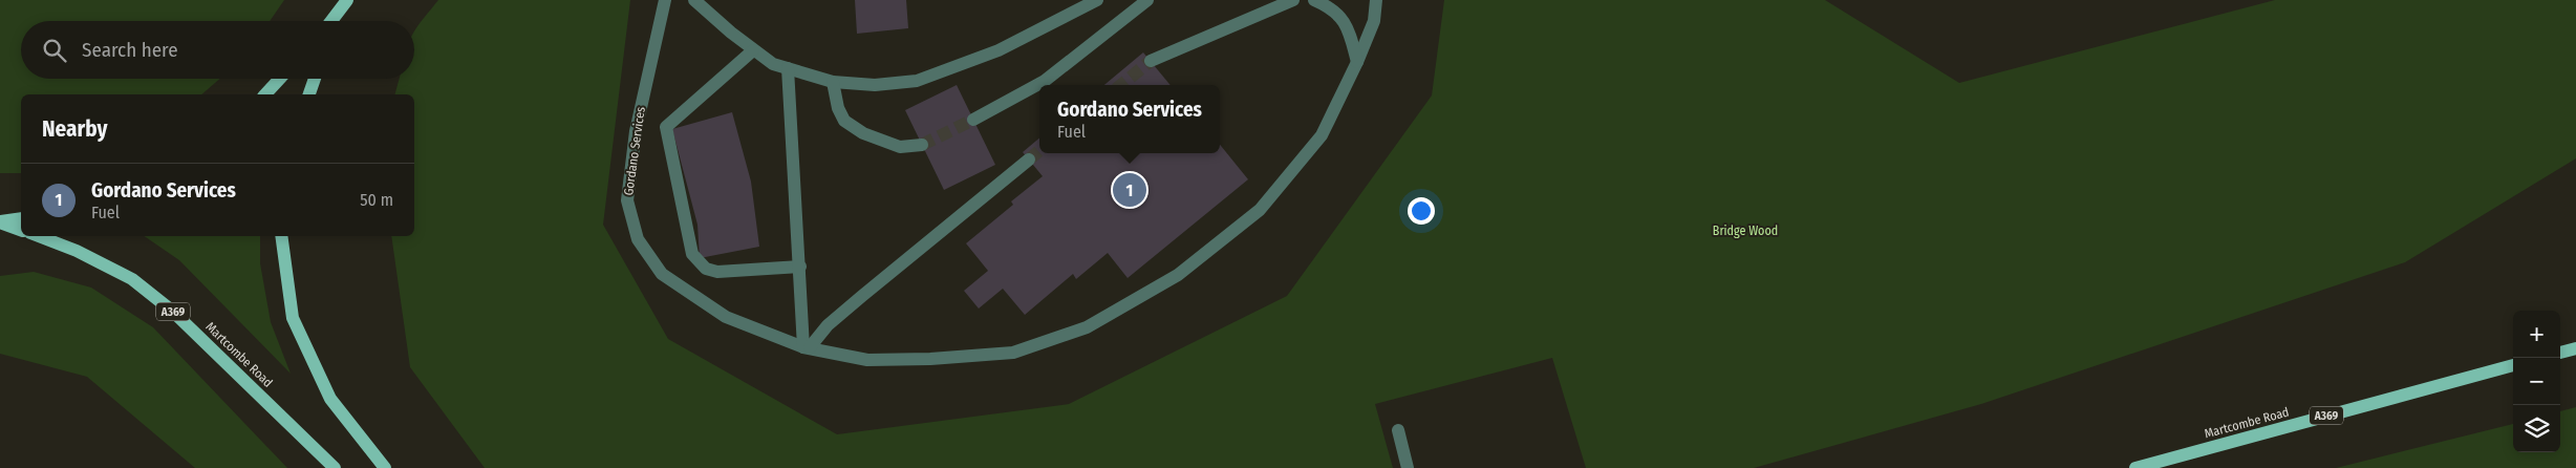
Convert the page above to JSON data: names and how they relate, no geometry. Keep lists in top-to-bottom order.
{
  "streets": {
    "main road": ["A369", "Martcombe Road"],
    "lane": ["Gordano Services"]
  },
  "parks": ["Bridge Wood"],
  "page": {
    "search": "Search here",
    "popup": ["Gordano Services", "Fuel"],
    "heading": "Nearby",
    "list": [
      {
        "mark": "1",
        "name": "Gordano Services",
        "note": "Fuel",
        "value": "50 m"
      }
    ],
    "pins": "1",
    "map_buttons": ["+", "−"]
  }
}
